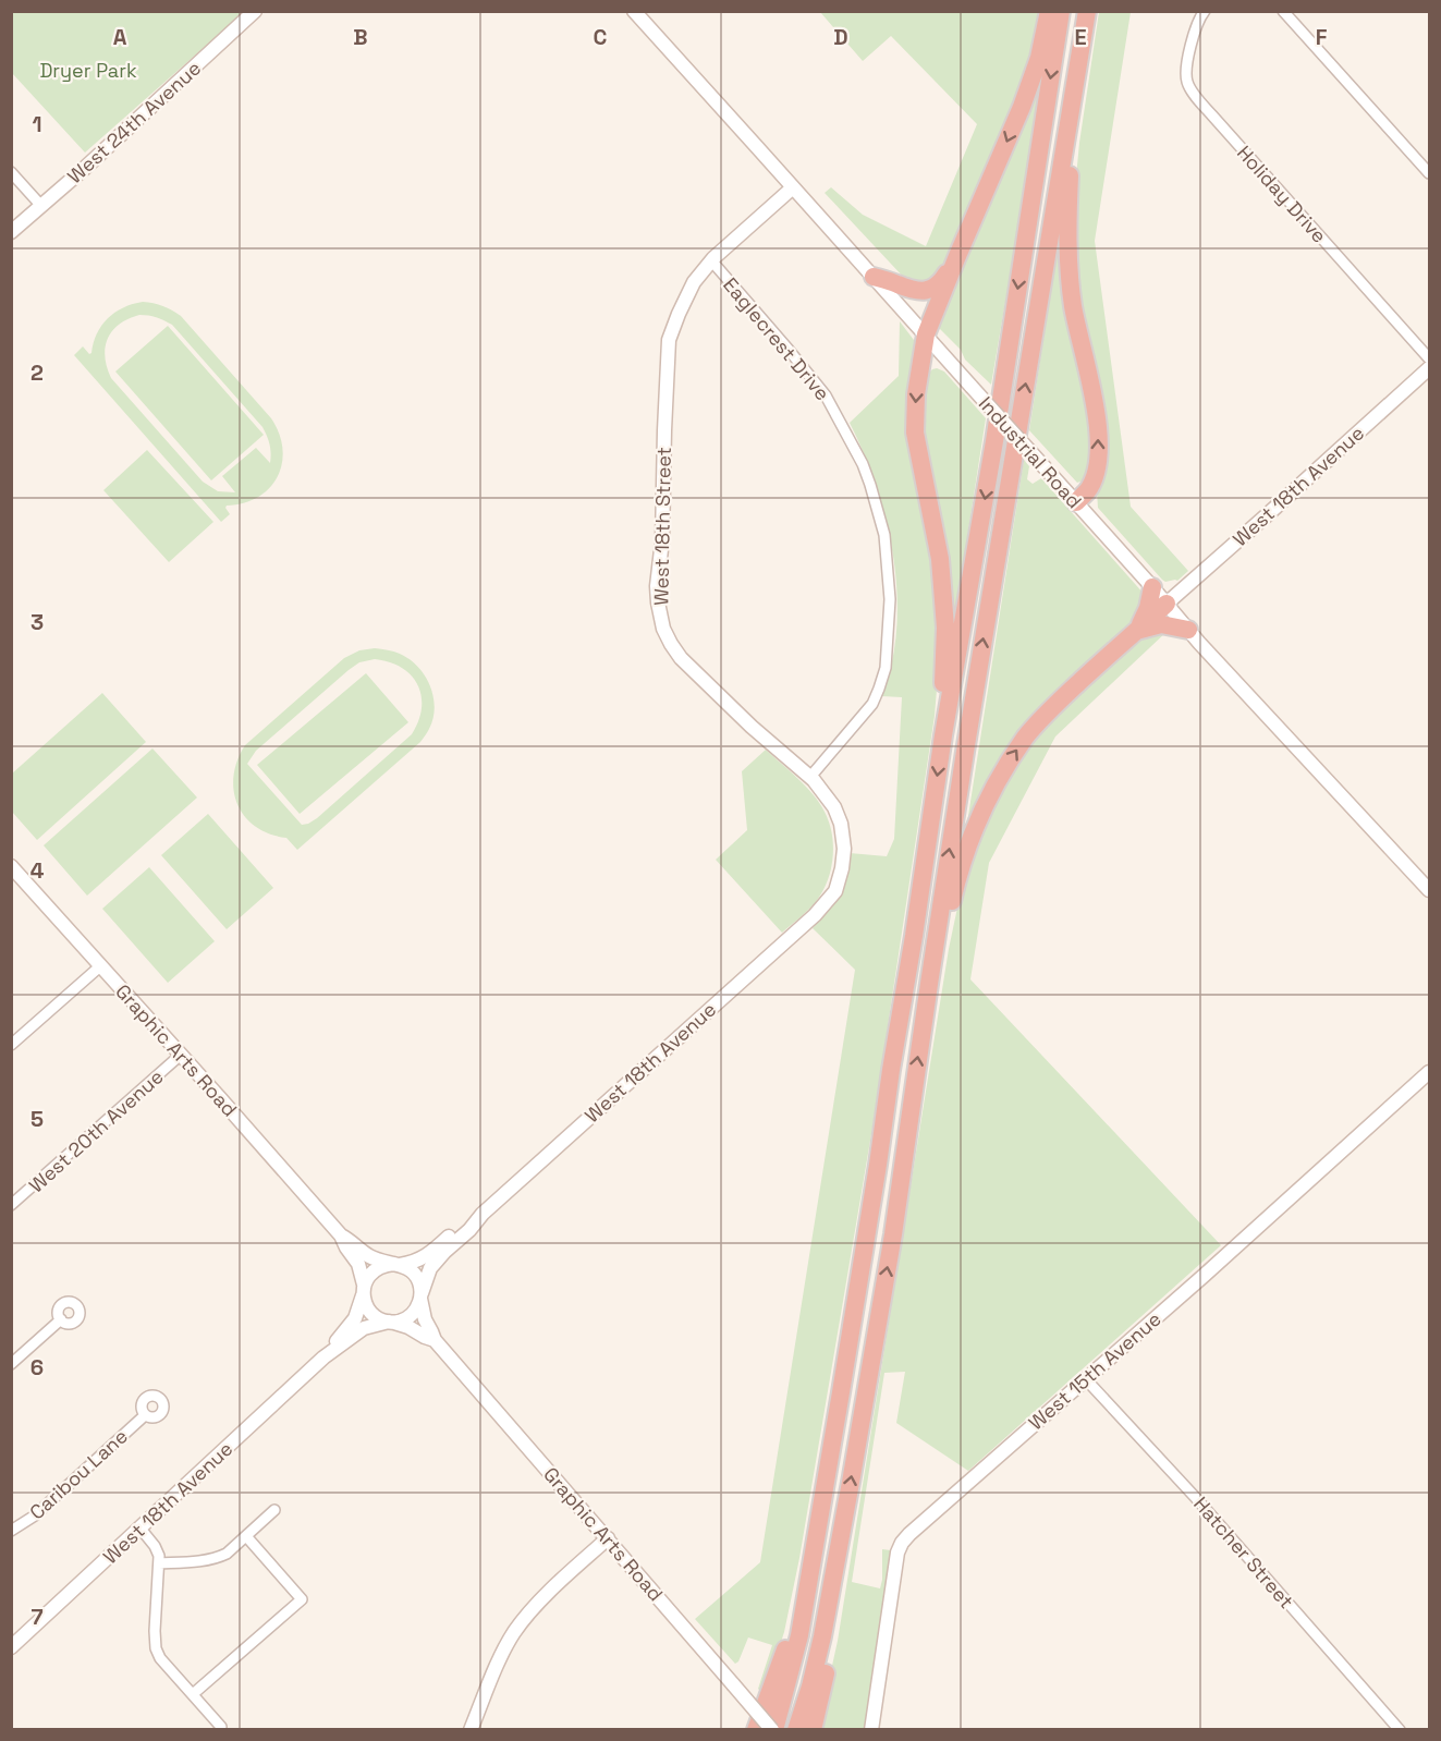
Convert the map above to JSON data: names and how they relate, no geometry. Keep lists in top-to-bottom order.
{
  "streets": {
    "street": [
      "West 24th Avenue",
      "Holiday Drive",
      "Eaglecrest Drive",
      "Industrial Road",
      "West 18th Avenue",
      "West 18th Street",
      "Graphic Arts Road",
      "West 20th Avenue",
      "West 15th Avenue",
      "Caribou Lane",
      "Hatcher Street"
    ]
  },
  "crossings": [
    ["Eaglecrest Drive", "West 18th Street"],
    ["Industrial Road", "West 18th Avenue"],
    ["Industrial Road", "West 18th Street"],
    ["West 18th Avenue", "West 18th Street"],
    ["West 18th Avenue", "Graphic Arts Road"],
    ["Graphic Arts Road", "West 20th Avenue"],
    ["West 15th Avenue", "Hatcher Street"]
  ],
  "parks": ["Dryer Park"],
  "grid": {
    "columns": [
      "A",
      "B",
      "C",
      "D",
      "E",
      "F"
    ],
    "rows": [
      "1",
      "2",
      "3",
      "4",
      "5",
      "6",
      "7"
    ]
  }
}
